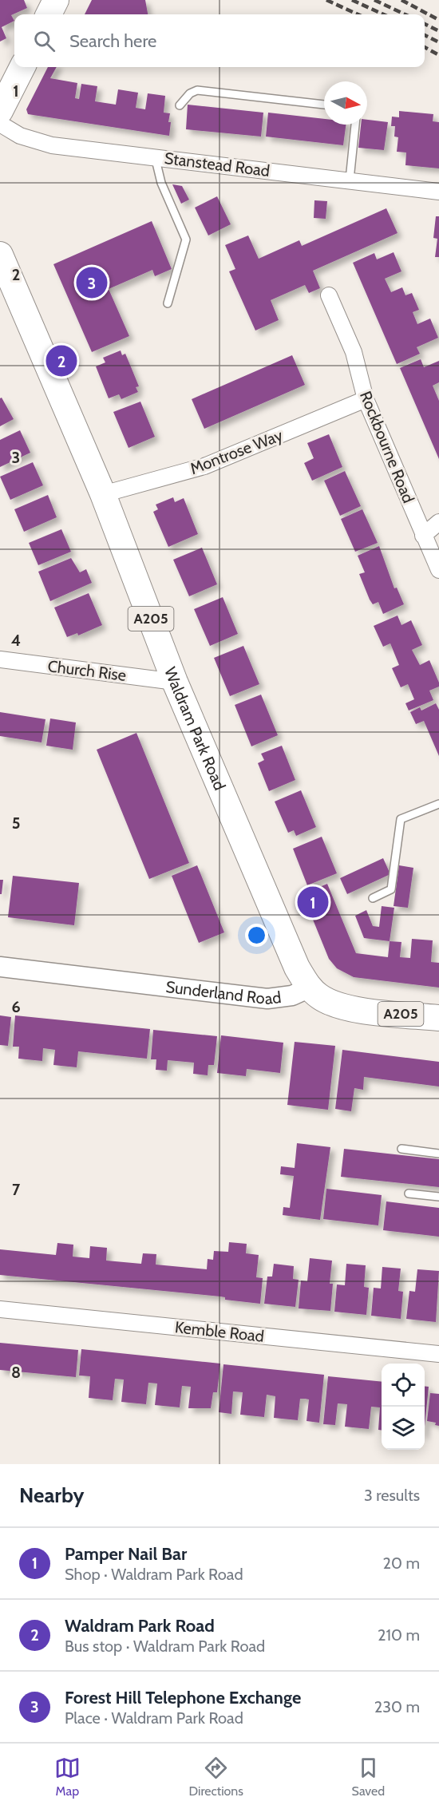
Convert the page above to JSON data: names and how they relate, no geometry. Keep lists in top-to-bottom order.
{
  "streets": {
    "highway": ["A205", "Waldram Park Road"],
    "street": [
      "Stanstead Road",
      "Rockbourne Road",
      "Montrose Way",
      "Church Rise",
      "Sunderland Road",
      "Kemble Road"
    ]
  },
  "crossings": [
    ["Rockbourne Road", "Montrose Way"],
    ["Montrose Way", "Waldram Park Road"],
    ["A205", "Waldram Park Road"],
    ["A205", "Sunderland Road"],
    ["Church Rise", "Waldram Park Road"],
    ["Waldram Park Road", "Sunderland Road"]
  ],
  "north": "right",
  "page": {
    "search": "Search here",
    "pins": ["3", "2", "1"],
    "heading": ["Nearby", "3 results"],
    "list": [
      {
        "mark": "1",
        "name": "Pamper Nail Bar",
        "note": "Shop · Waldram Park Road",
        "value": "20 m"
      },
      {
        "mark": "2",
        "name": "Waldram Park Road",
        "note": "Bus stop · Waldram Park Road",
        "value": "210 m"
      },
      {
        "mark": "3",
        "name": "Forest Hill Telephone Exchange",
        "note": "Place · Waldram Park Road",
        "value": "230 m"
      }
    ],
    "nav": ["Map", "Directions", "Saved"]
  },
  "grid": {
    "rows": [
      "1",
      "2",
      "3",
      "4",
      "5",
      "6",
      "7",
      "8"
    ]
  }
}
